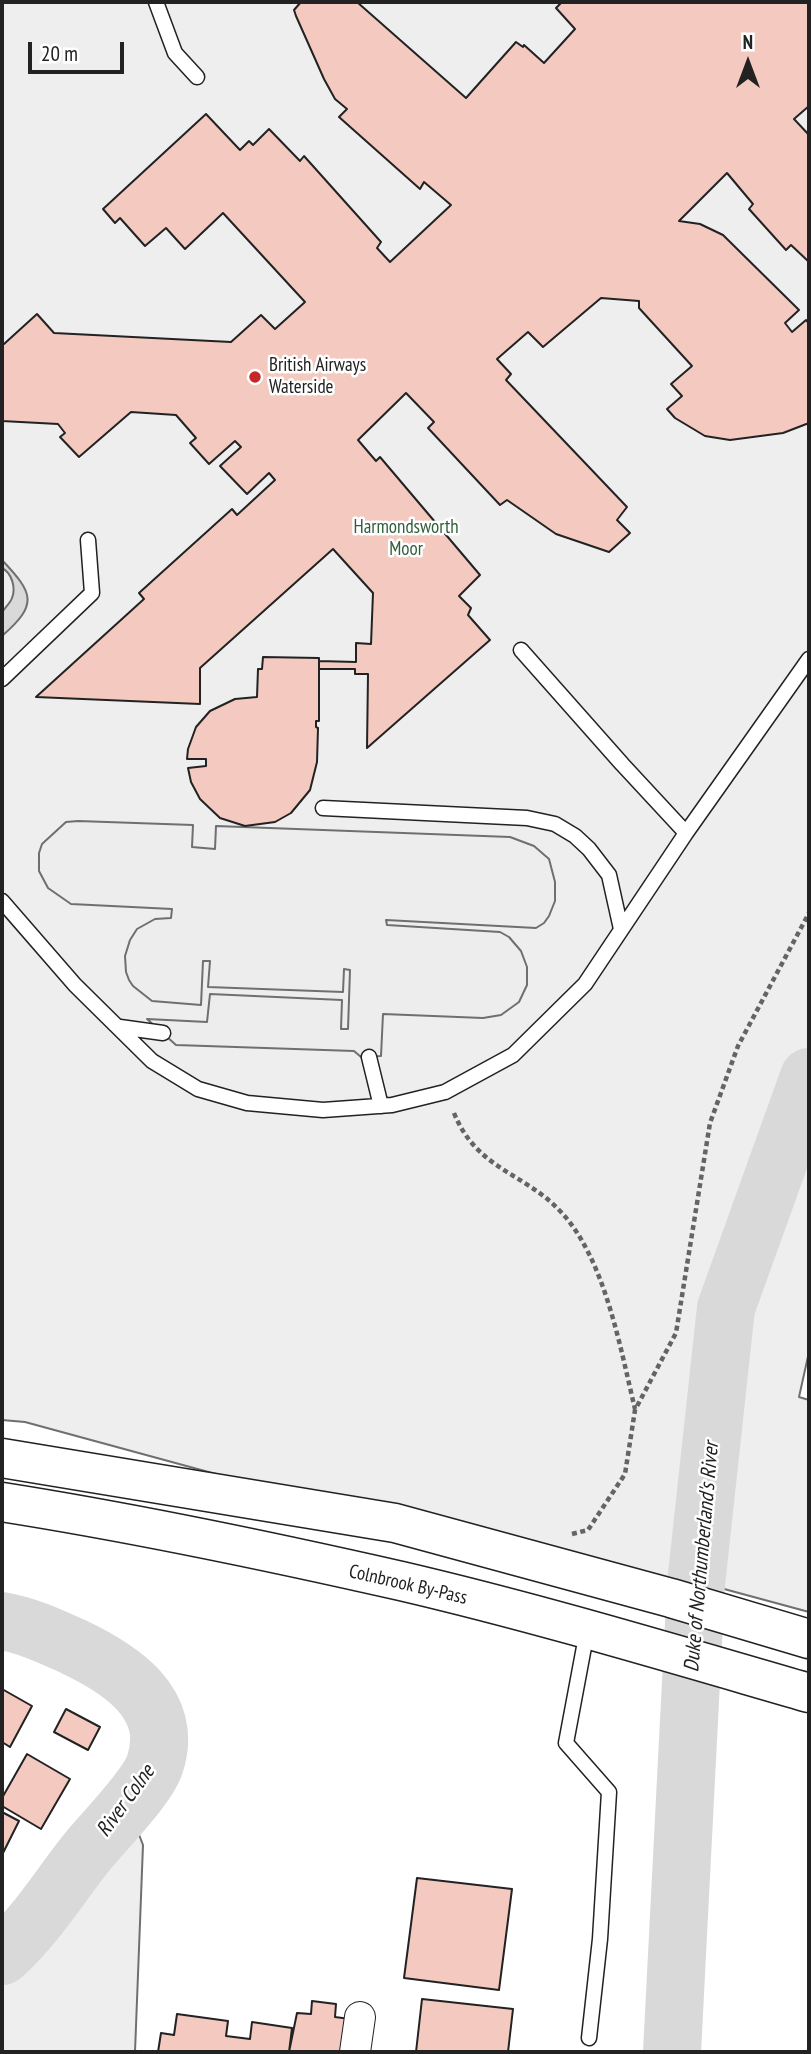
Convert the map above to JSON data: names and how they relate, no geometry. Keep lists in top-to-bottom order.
{
  "streets": {
    "highway": ["Colnbrook By-Pass"]
  },
  "water": ["Duke of Northumberland's River", "River Colne"],
  "parks": ["Harmondsworth Moor"],
  "places": ["British Airways Waterside"],
  "scale_bar": "20 m",
  "north": "top"
}
